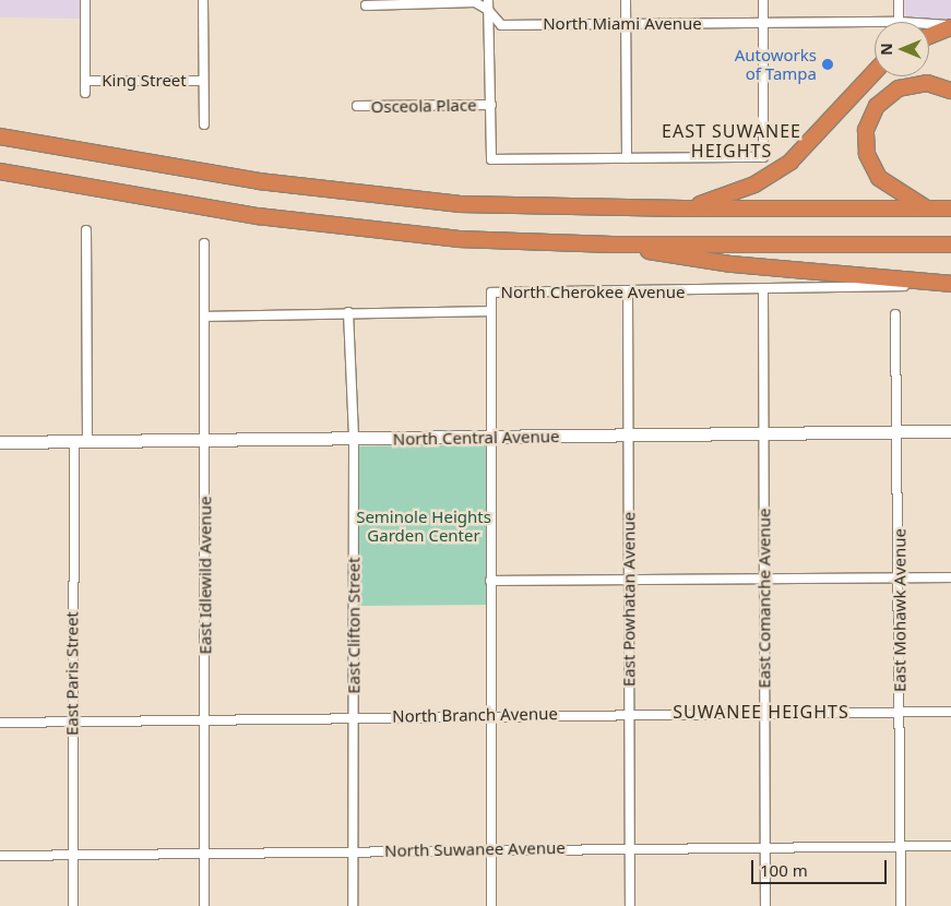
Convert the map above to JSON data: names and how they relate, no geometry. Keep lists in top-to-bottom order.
{
  "streets": {
    "street": [
      "North Miami Avenue",
      "King Street",
      "Osceola Place",
      "North Cherokee Avenue",
      "North Central Avenue",
      "East Idlewild Avenue",
      "East Comanche Avenue",
      "East Powhatan Avenue",
      "East Mohawk Avenue",
      "East Clifton Street",
      "East Paris Street",
      "North Branch Avenue",
      "North Suwanee Avenue"
    ]
  },
  "crossings": [
    ["North Cherokee Avenue", "East Idlewild Avenue"],
    ["North Cherokee Avenue", "East Comanche Avenue"],
    ["North Cherokee Avenue", "East Powhatan Avenue"],
    ["North Cherokee Avenue", "East Clifton Street"],
    ["North Central Avenue", "East Idlewild Avenue"],
    ["North Central Avenue", "East Comanche Avenue"],
    ["North Central Avenue", "East Powhatan Avenue"],
    ["North Central Avenue", "East Mohawk Avenue"],
    ["North Central Avenue", "East Clifton Street"],
    ["North Central Avenue", "East Paris Street"],
    ["East Idlewild Avenue", "North Branch Avenue"],
    ["East Idlewild Avenue", "North Suwanee Avenue"],
    ["East Comanche Avenue", "North Branch Avenue"],
    ["East Comanche Avenue", "North Suwanee Avenue"],
    ["East Powhatan Avenue", "North Branch Avenue"],
    ["East Powhatan Avenue", "North Suwanee Avenue"],
    ["East Mohawk Avenue", "North Branch Avenue"],
    ["East Mohawk Avenue", "North Suwanee Avenue"],
    ["East Clifton Street", "North Branch Avenue"],
    ["East Clifton Street", "North Suwanee Avenue"],
    ["East Paris Street", "North Branch Avenue"],
    ["East Paris Street", "North Suwanee Avenue"]
  ],
  "districts": ["EAST SUWANEE HEIGHTS", "SUWANEE HEIGHTS"],
  "parks": ["Seminole Heights Garden Center"],
  "places": ["Autoworks of Tampa"],
  "scale_bar": "100 m",
  "north": "left"
}
